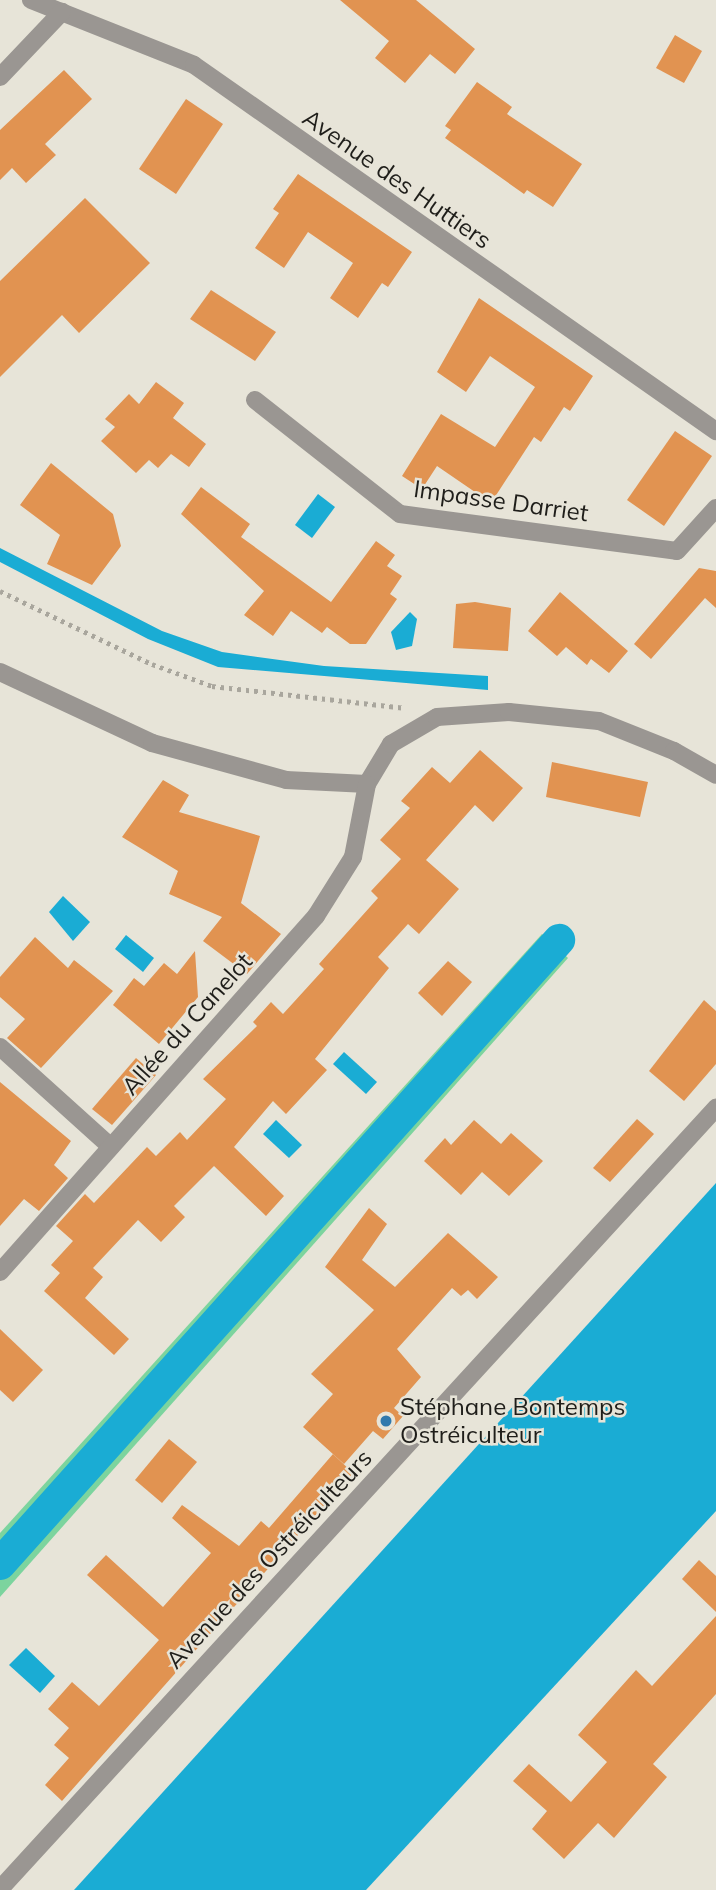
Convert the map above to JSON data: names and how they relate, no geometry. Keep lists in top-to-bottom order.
{
  "streets": {
    "street": [
      "Avenue des Huttiers",
      "Impasse Darriet",
      "Allée du Canelot",
      "Avenue des Ostréiculteurs"
    ]
  },
  "places": ["Stéphane Bontemps Ostréiculteur"]
}
